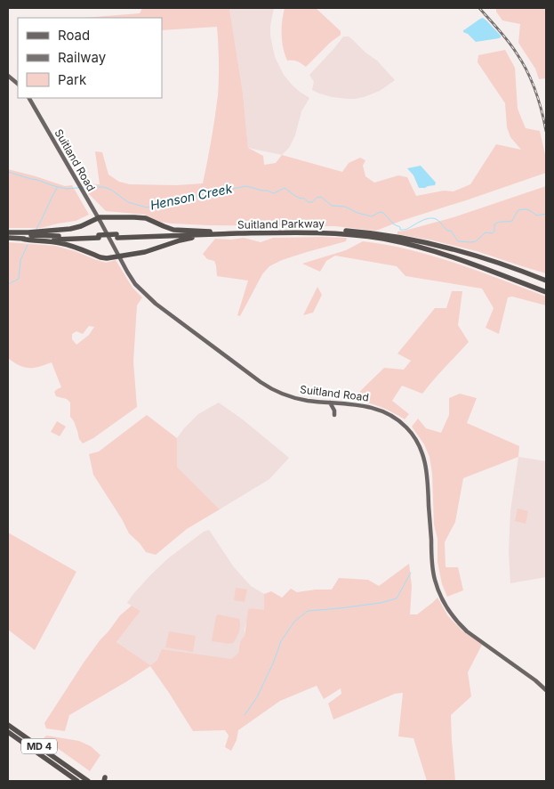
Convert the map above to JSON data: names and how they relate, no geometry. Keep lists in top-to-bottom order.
{
  "streets": {
    "highway": ["Suitland Parkway", "MD 4"],
    "main road": ["Suitland Road"]
  },
  "water": ["Henson Creek"],
  "legend": ["Road", "Railway", "Park"]
}
